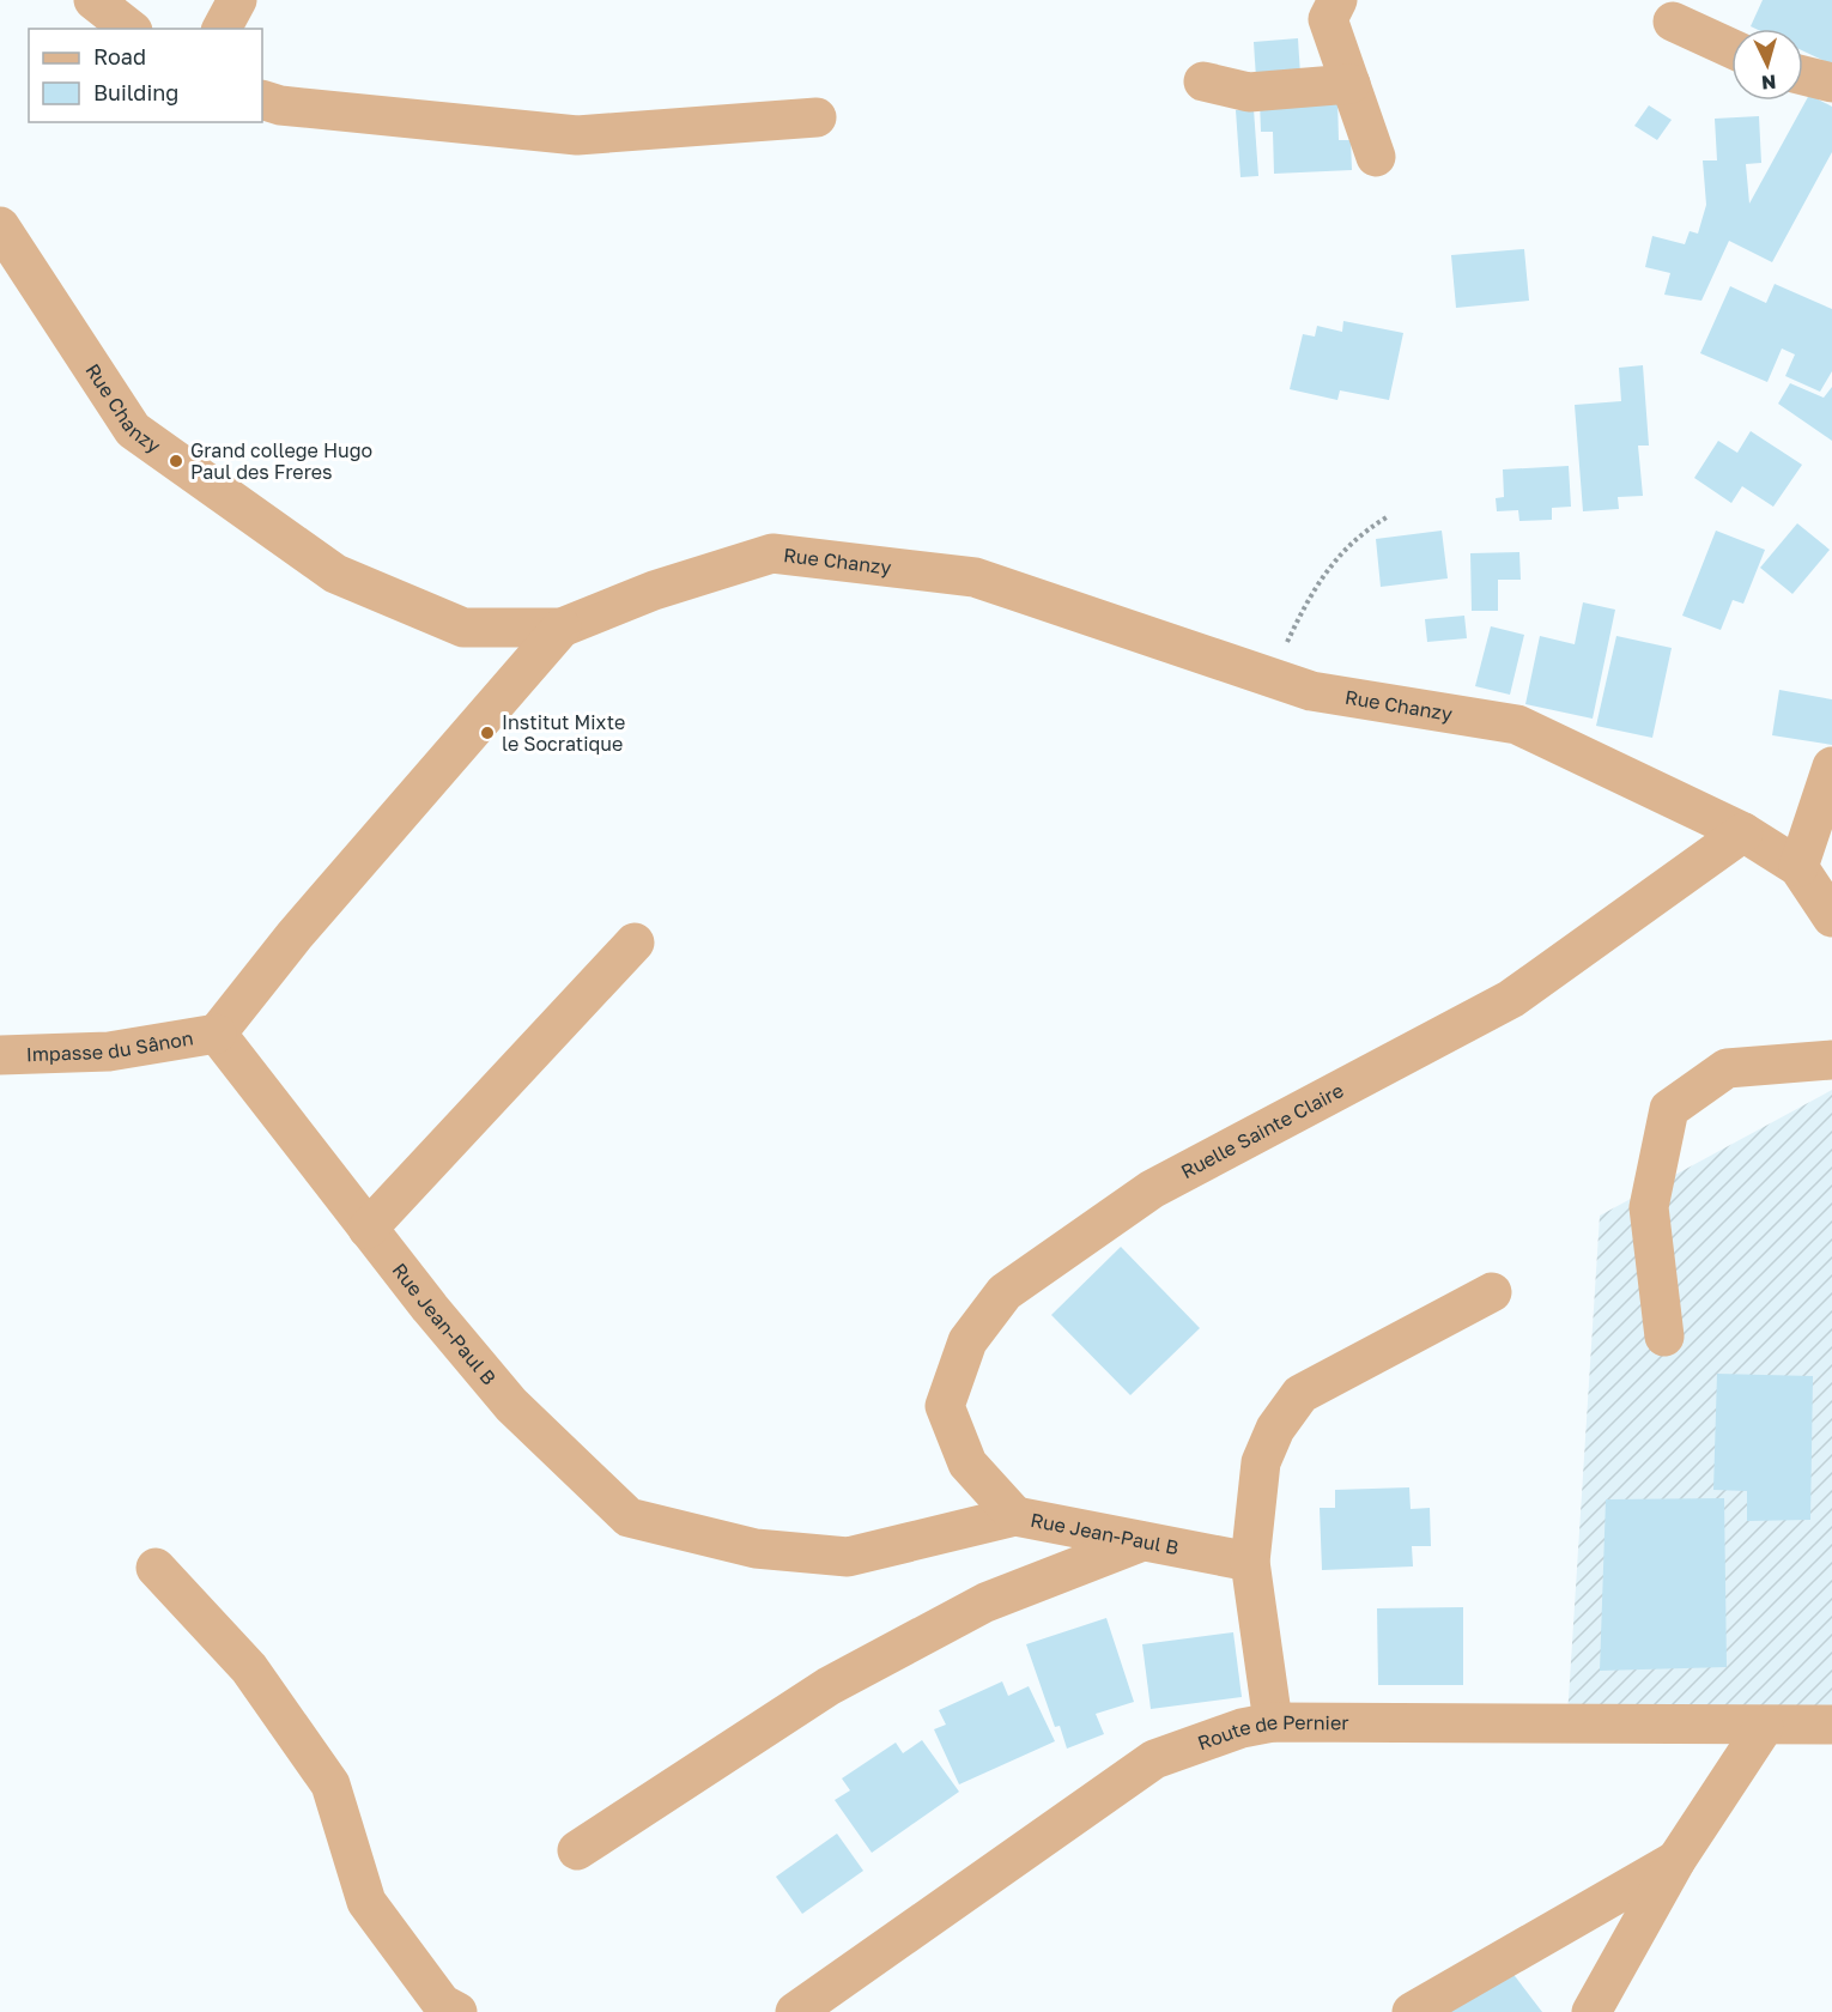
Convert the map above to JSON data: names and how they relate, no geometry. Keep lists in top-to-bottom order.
{
  "streets": {
    "street": [
      "Rue Chanzy",
      "Impasse du Sânon",
      "Ruelle Sainte Claire",
      "Rue Jean-Paul B",
      "Route de Pernier"
    ]
  },
  "crossings": [
    ["Rue Chanzy", "Ruelle Sainte Claire"],
    ["Impasse du Sânon", "Rue Jean-Paul B"],
    ["Ruelle Sainte Claire", "Rue Jean-Paul B"]
  ],
  "places": ["Grand college Hugo Paul des Freres", "Institut Mixte le Socratique"],
  "legend": ["Road", "Building"],
  "north": "bottom"
}
